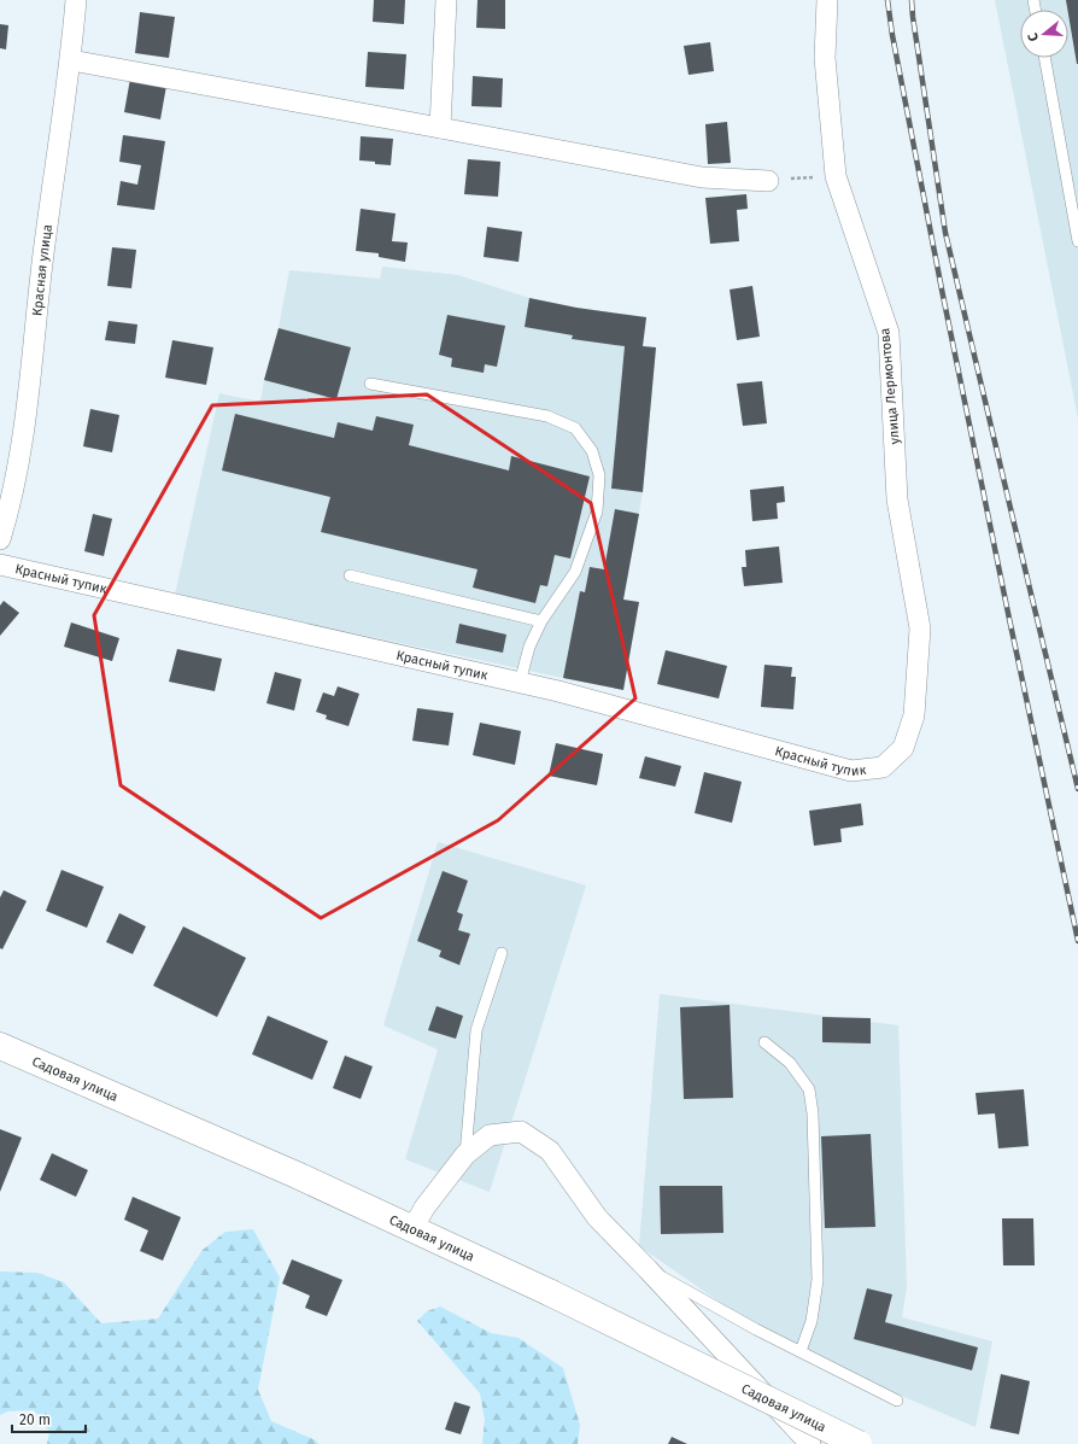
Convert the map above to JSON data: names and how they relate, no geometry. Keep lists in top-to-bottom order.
{
  "streets": {
    "main road": ["Садовая улица"],
    "street": ["Красная улица", "улица Лермонтова", "Красный тупик"]
  },
  "crossings": [
    ["улица Лермонтова", "Красный тупик"]
  ],
  "scale_bar": "20 m",
  "north": "left"
}
